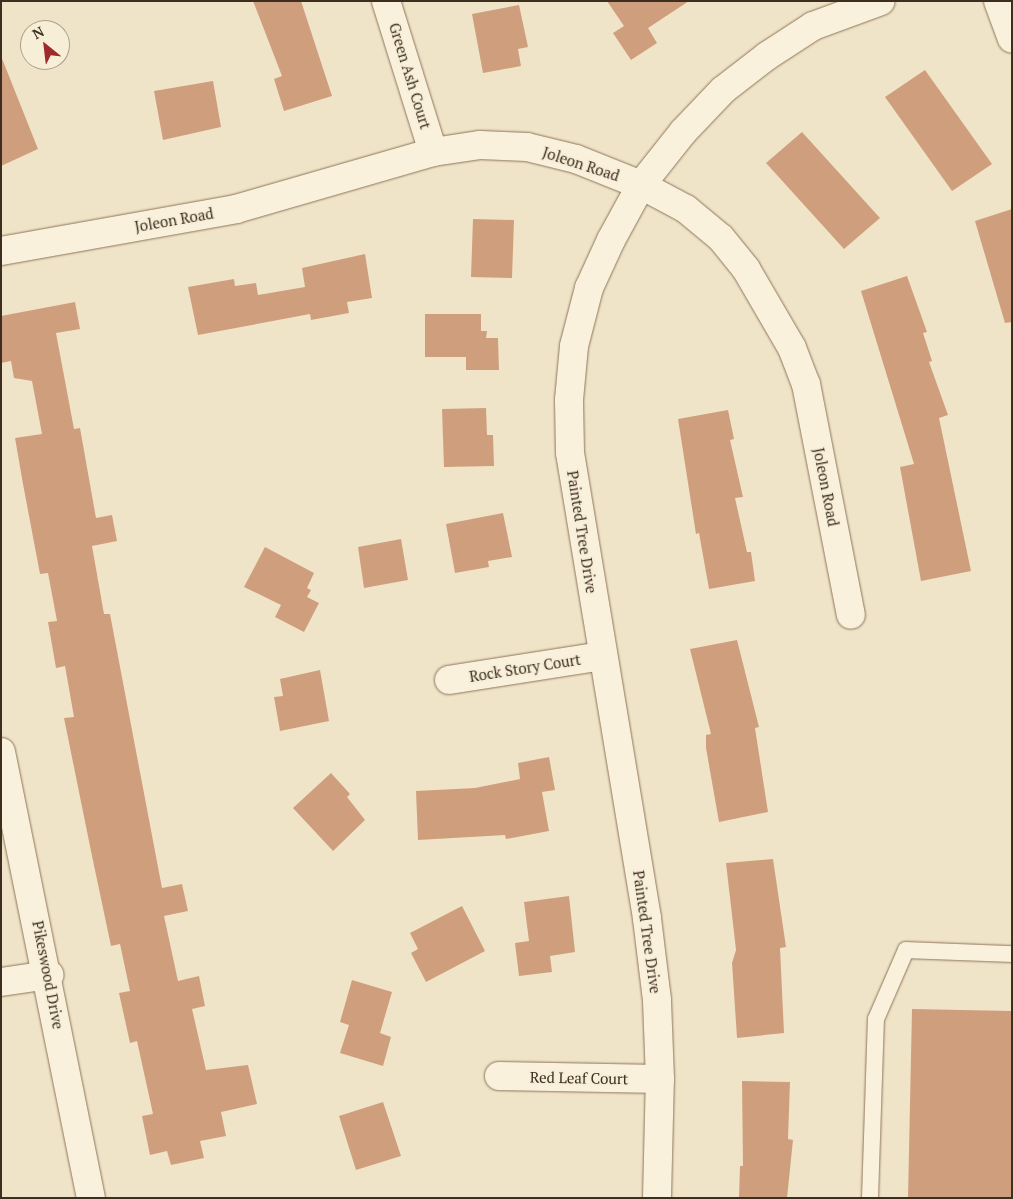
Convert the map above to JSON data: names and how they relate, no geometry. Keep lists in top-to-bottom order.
{
  "streets": {
    "street": [
      "Green Ash Court",
      "Joleon Road",
      "Painted Tree Drive",
      "Rock Story Court",
      "Pikeswood Drive",
      "Red Leaf Court"
    ]
  },
  "crossings": [
    ["Green Ash Court", "Joleon Road"],
    ["Joleon Road", "Painted Tree Drive"],
    ["Painted Tree Drive", "Rock Story Court"],
    ["Painted Tree Drive", "Red Leaf Court"]
  ],
  "north": "top left"
}
